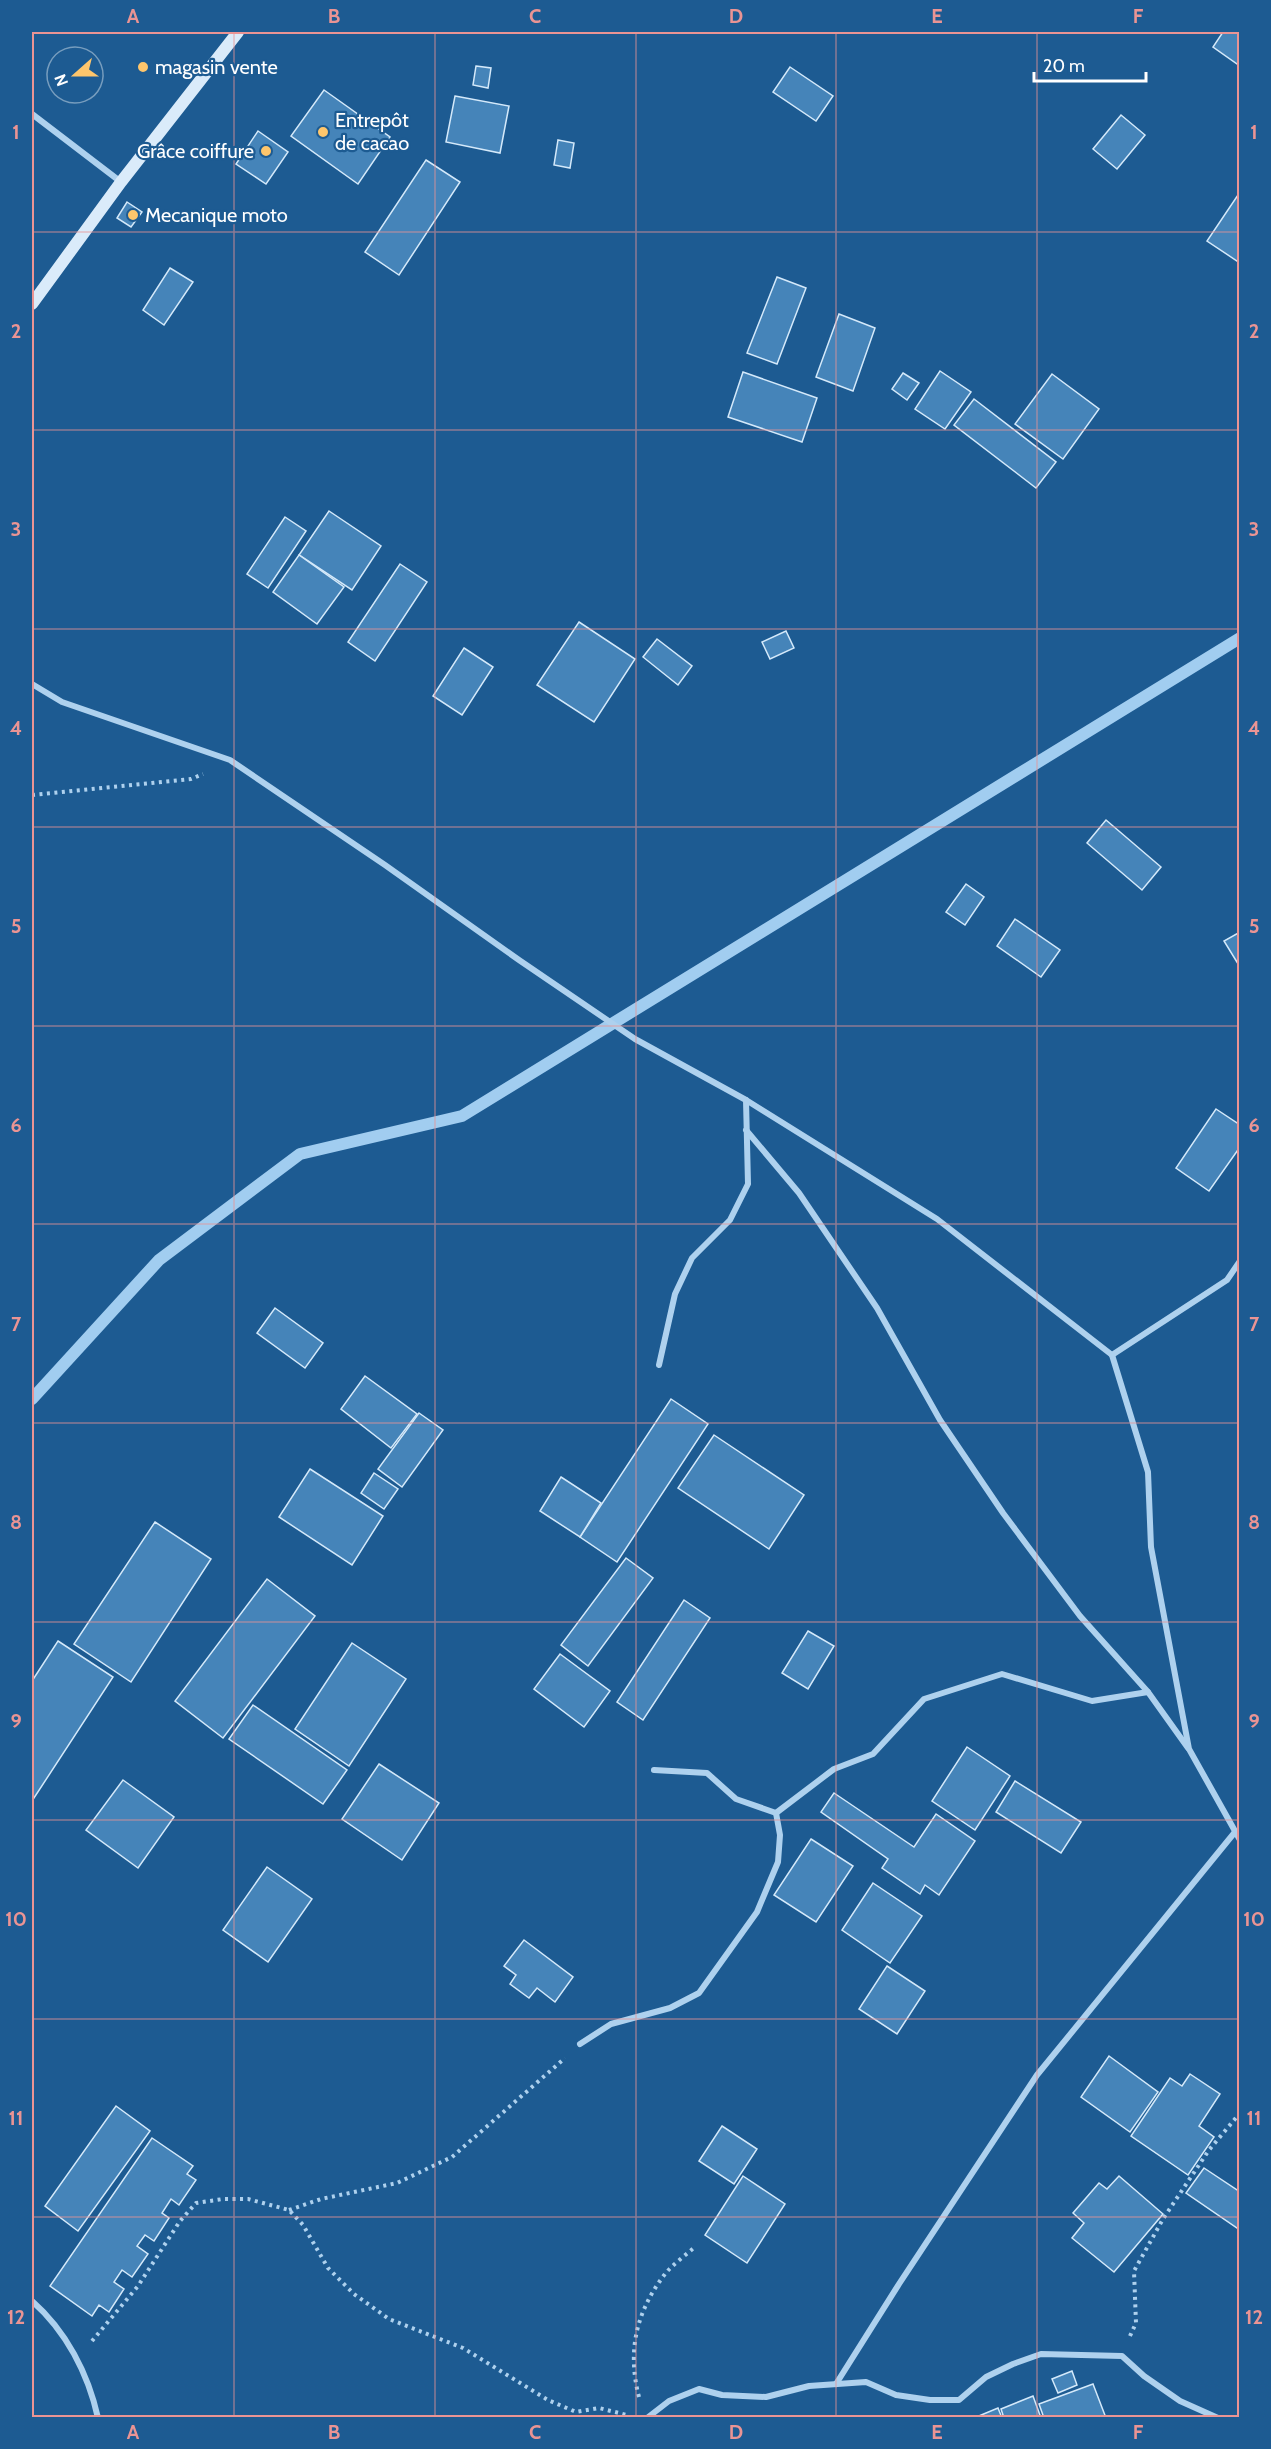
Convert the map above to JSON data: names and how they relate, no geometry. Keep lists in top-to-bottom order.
{
  "places": [
    "magasin vente",
    "Entrepôt de cacao",
    "Grâce coiffure",
    "Mecanique moto"
  ],
  "scale_bar": "20 m",
  "north": "left",
  "grid": {
    "columns": [
      "A",
      "B",
      "C",
      "D",
      "E",
      "F"
    ],
    "rows": [
      "1",
      "2",
      "3",
      "4",
      "5",
      "6",
      "7",
      "8",
      "9",
      "10",
      "11",
      "12"
    ]
  }
}
